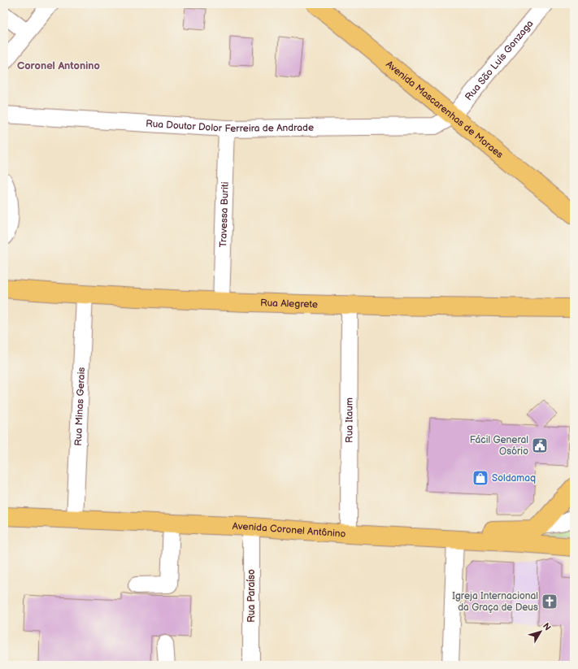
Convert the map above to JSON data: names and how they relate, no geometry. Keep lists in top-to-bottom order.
{
  "streets": {
    "main road": ["Avenida Mascarenhas de Moraes", "Rua Alegrete", "Avenida Coronel Antônino"],
    "street": [
      "Rua São Luís Gonzaga",
      "Rua Doutor Dolor Ferreira de Andrade",
      "Travessa Buriti",
      "Rua Minas Gerais",
      "Rua Itaum",
      "Rua Paraíso"
    ]
  },
  "crossings": [
    ["Rua São Luís Gonzaga", "Avenida Mascarenhas de Moraes"],
    ["Rua São Luís Gonzaga", "Rua Doutor Dolor Ferreira de Andrade"],
    ["Avenida Mascarenhas de Moraes", "Rua Doutor Dolor Ferreira de Andrade"],
    ["Rua Doutor Dolor Ferreira de Andrade", "Travessa Buriti"],
    ["Travessa Buriti", "Rua Alegrete"],
    ["Rua Alegrete", "Rua Minas Gerais"],
    ["Rua Alegrete", "Rua Itaum"],
    ["Rua Minas Gerais", "Avenida Coronel Antônino"],
    ["Rua Itaum", "Avenida Coronel Antônino"],
    ["Avenida Coronel Antônino", "Rua Paraíso"]
  ],
  "districts": ["Coronel Antonino"],
  "places": {
    "public building": ["Fácil General Osório"],
    "shop": ["Soldamaq"],
    "church": ["Igreja Internacional da Graça de Deus"]
  },
  "north": "top right"
}
